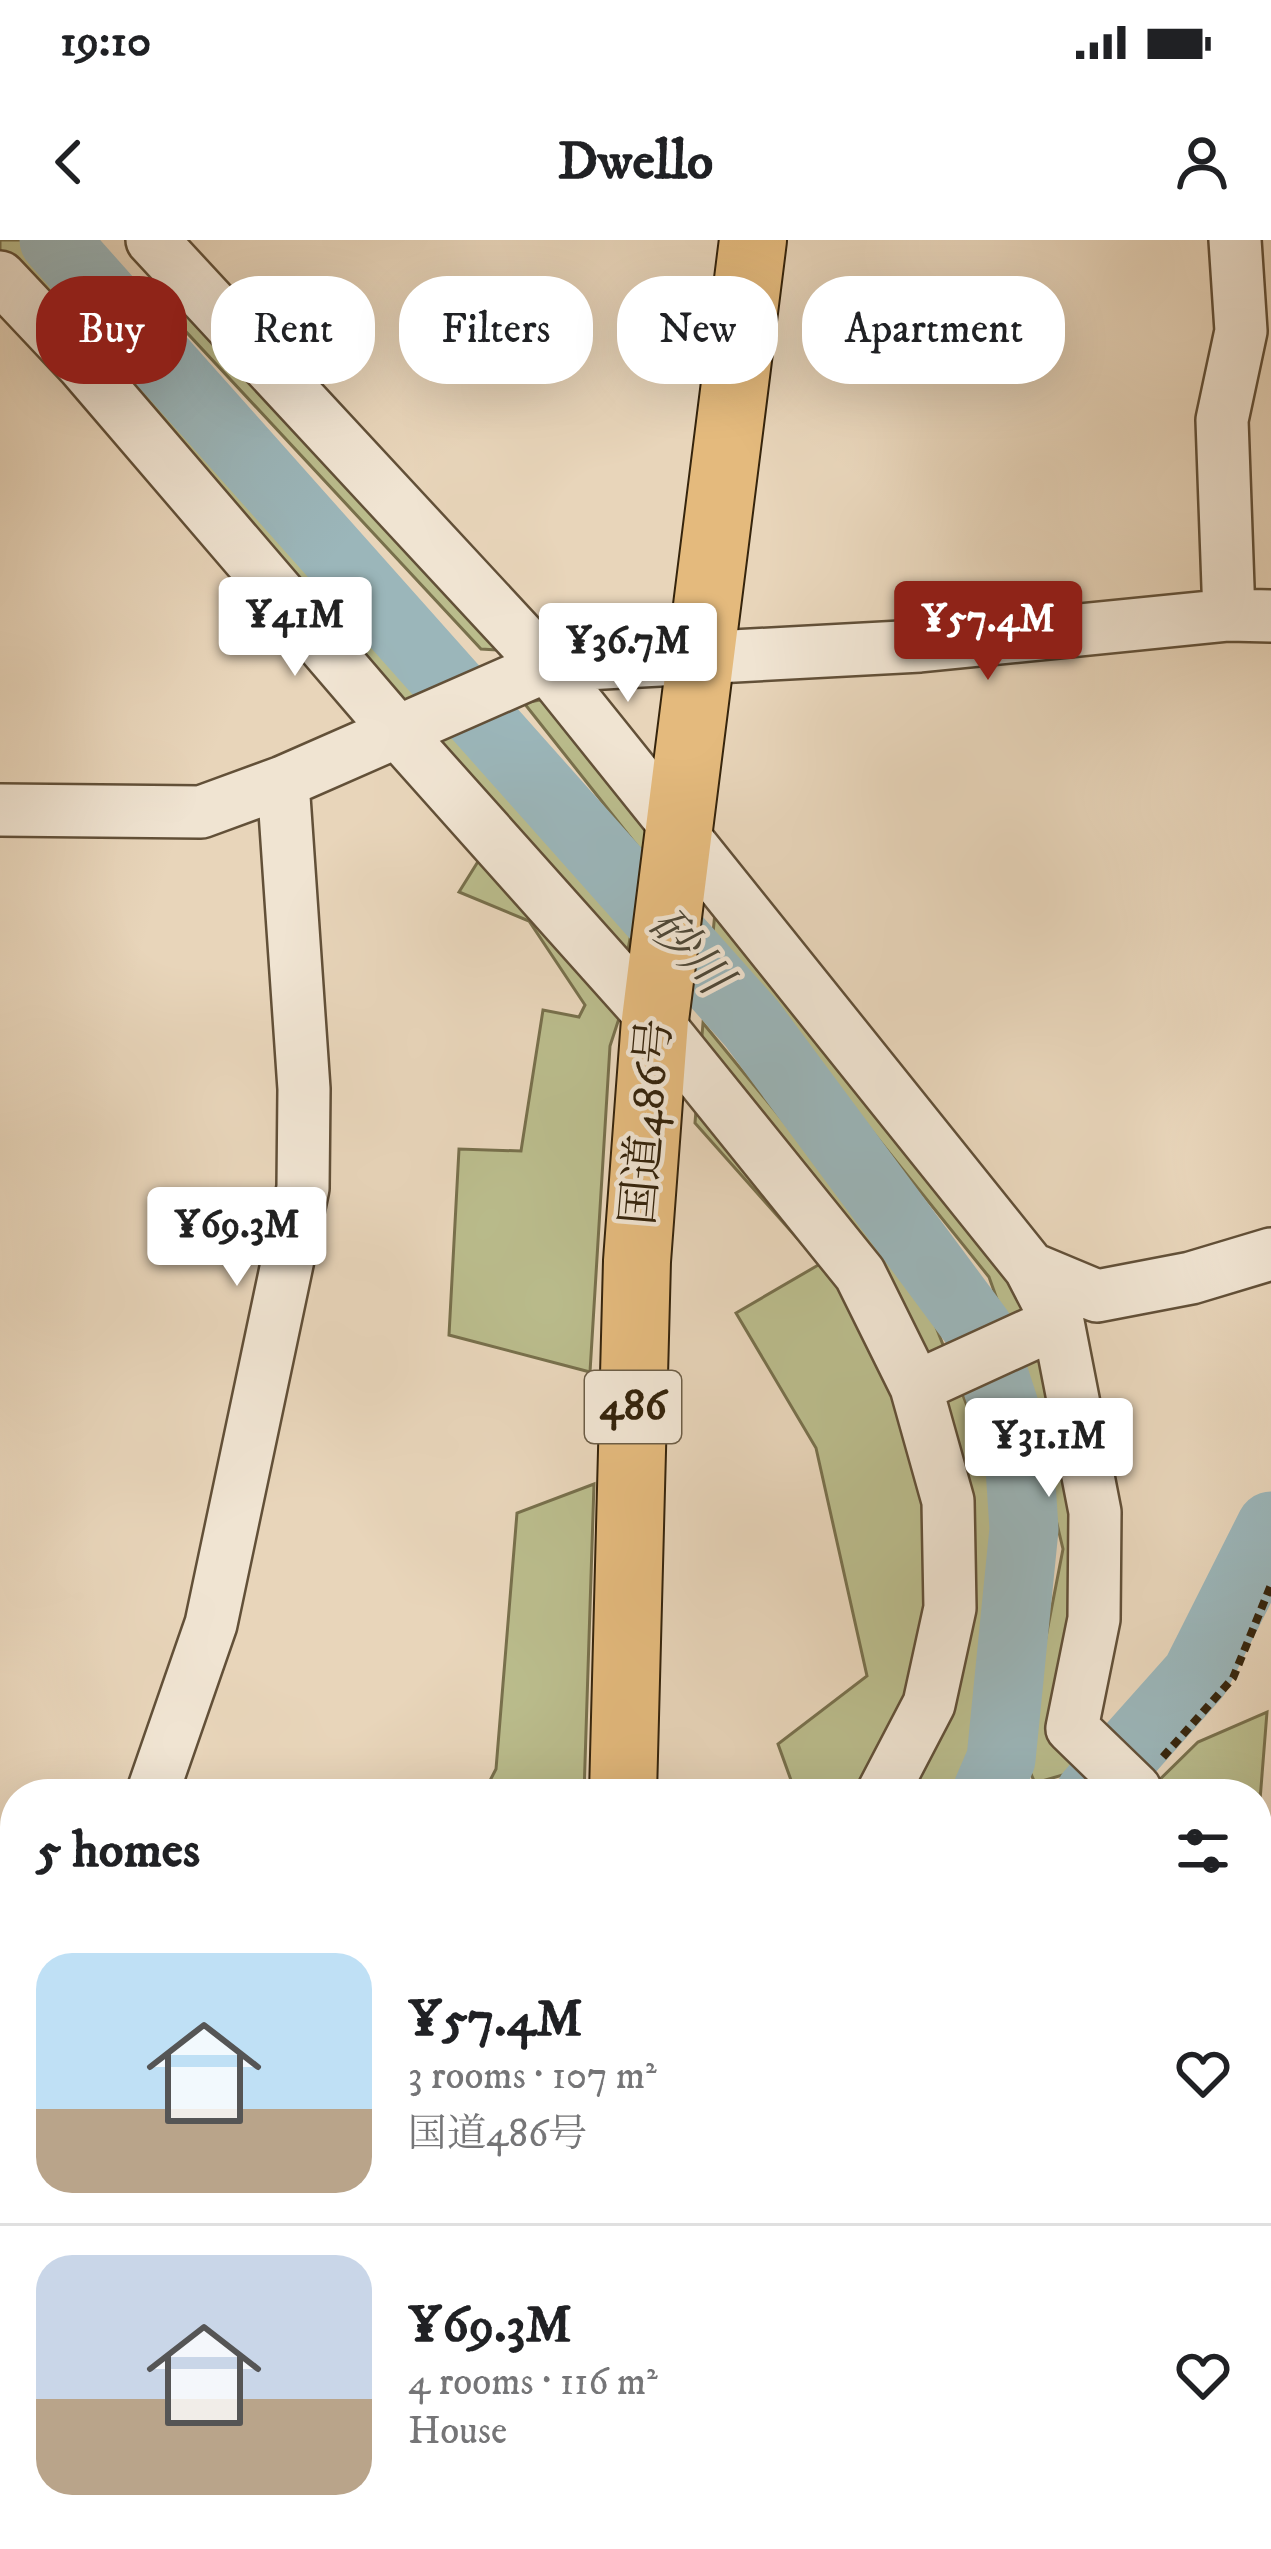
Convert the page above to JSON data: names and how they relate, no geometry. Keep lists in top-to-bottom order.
{
  "streets": {
    "highway": ["国道486号", "486"]
  },
  "water": ["砂川"],
  "page": {
    "status": "19:10",
    "header": "Dwello",
    "chip": [
      "Buy",
      "Rent",
      "Filters",
      "New",
      "Apartment"
    ],
    "price": [
      "¥41M",
      "¥57.4M",
      "¥36.7M",
      "¥69.3M",
      "¥31.1M"
    ],
    "heading": "5 homes",
    "list": [
      {
        "name": "¥57.4M",
        "note": "3 rooms · 107 m² · 国道486号"
      },
      {
        "name": "¥69.3M",
        "note": "4 rooms · 116 m² · House"
      }
    ]
  }
}
